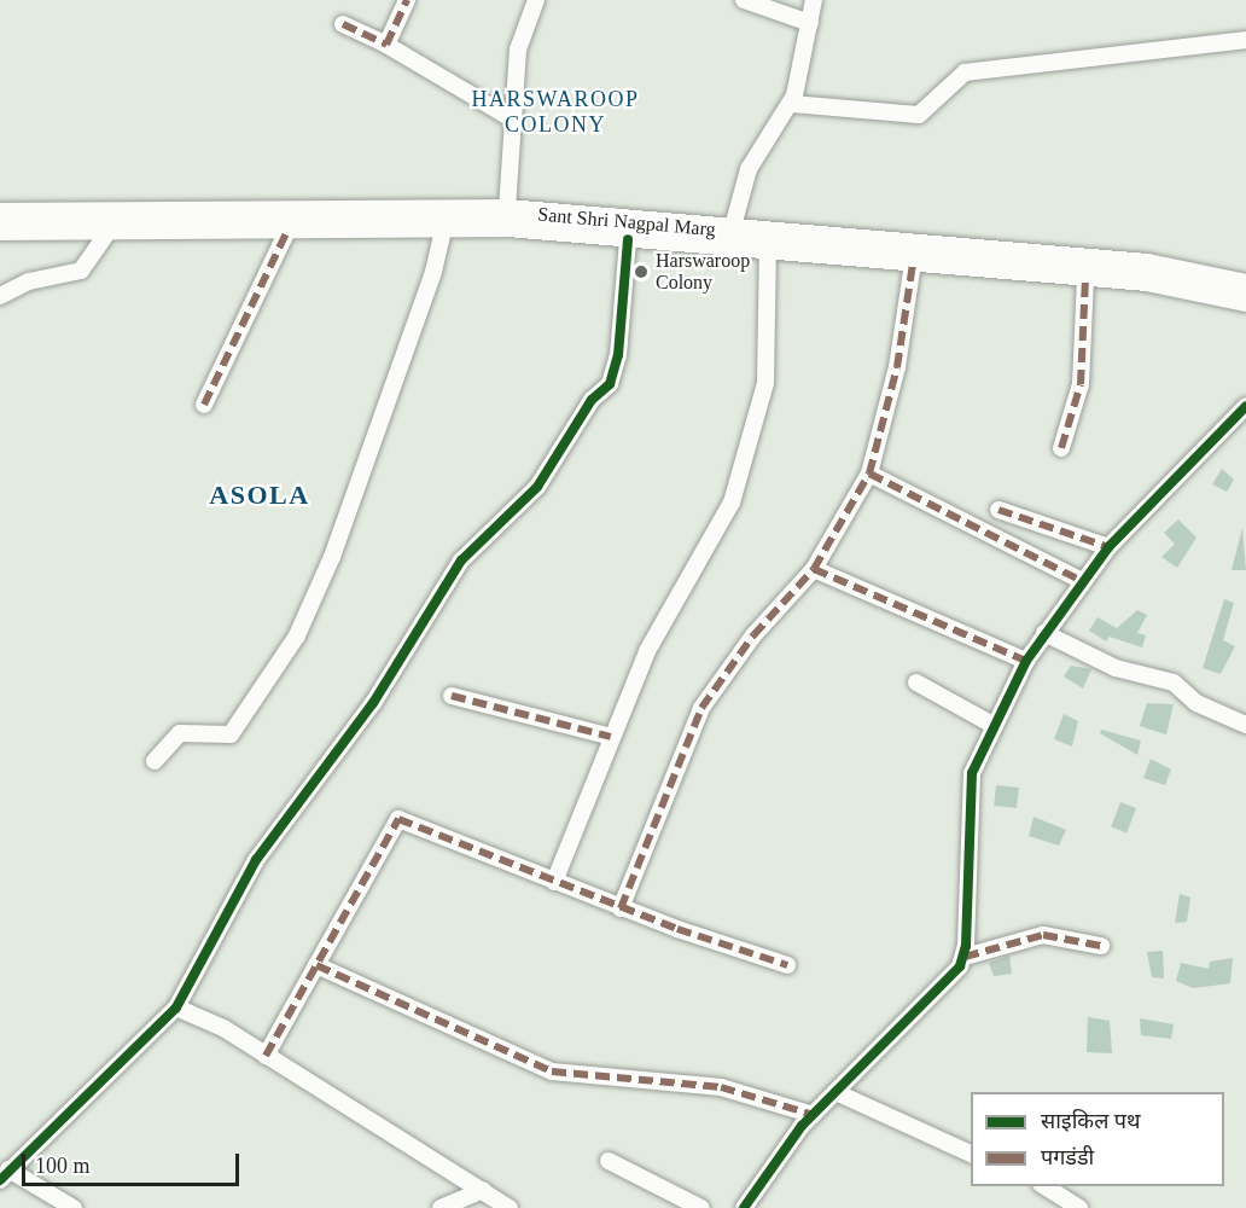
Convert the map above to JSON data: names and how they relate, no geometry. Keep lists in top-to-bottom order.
{
  "streets": {
    "main road": ["Sant Shri Nagpal Marg"]
  },
  "districts": ["HARSWAROOP COLONY", "ASOLA"],
  "places": ["Harswaroop Colony"],
  "legend": ["साइकिल पथ", "पगडंडी"],
  "scale_bar": "100 m"
}
